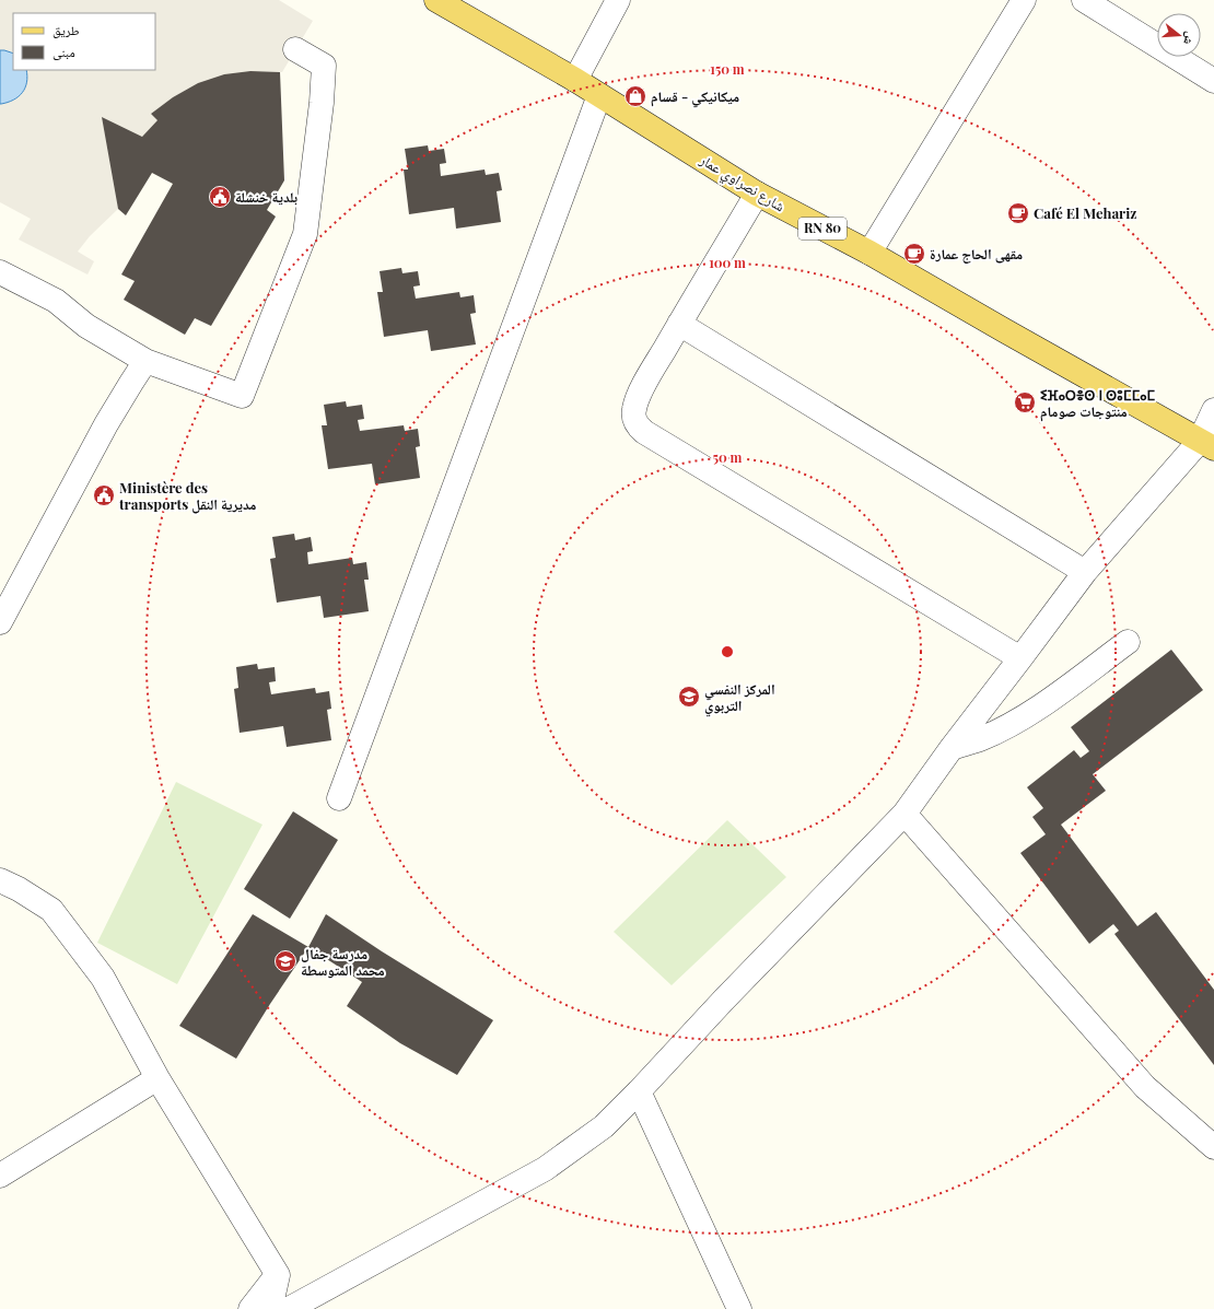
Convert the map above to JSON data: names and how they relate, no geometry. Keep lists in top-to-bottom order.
{
  "streets": {
    "main road": ["شارع نصراوي عمار", "RN 80"]
  },
  "places": {
    "shop": ["ميكانيكي - قسام"],
    "public building": ["بلدية خنشلة", "Ministère des transports مديرية النقل"],
    "cafe": ["Café El Mehariz", "مقهى الحاج عمارة"],
    "supermarket": ["ⵉⴼⴰⵔⴻⵙ ⵏ ⵙⵓⵎⵎⴰⵎ منتوجات صومام"],
    "school or university": ["المركز النفسي التربوي", "مدرسة جفال محمد المتوسطة"]
  },
  "legend": ["طريق", "مبنى"],
  "north": "right",
  "rings": ["150 m", "100 m", "50 m"]
}
